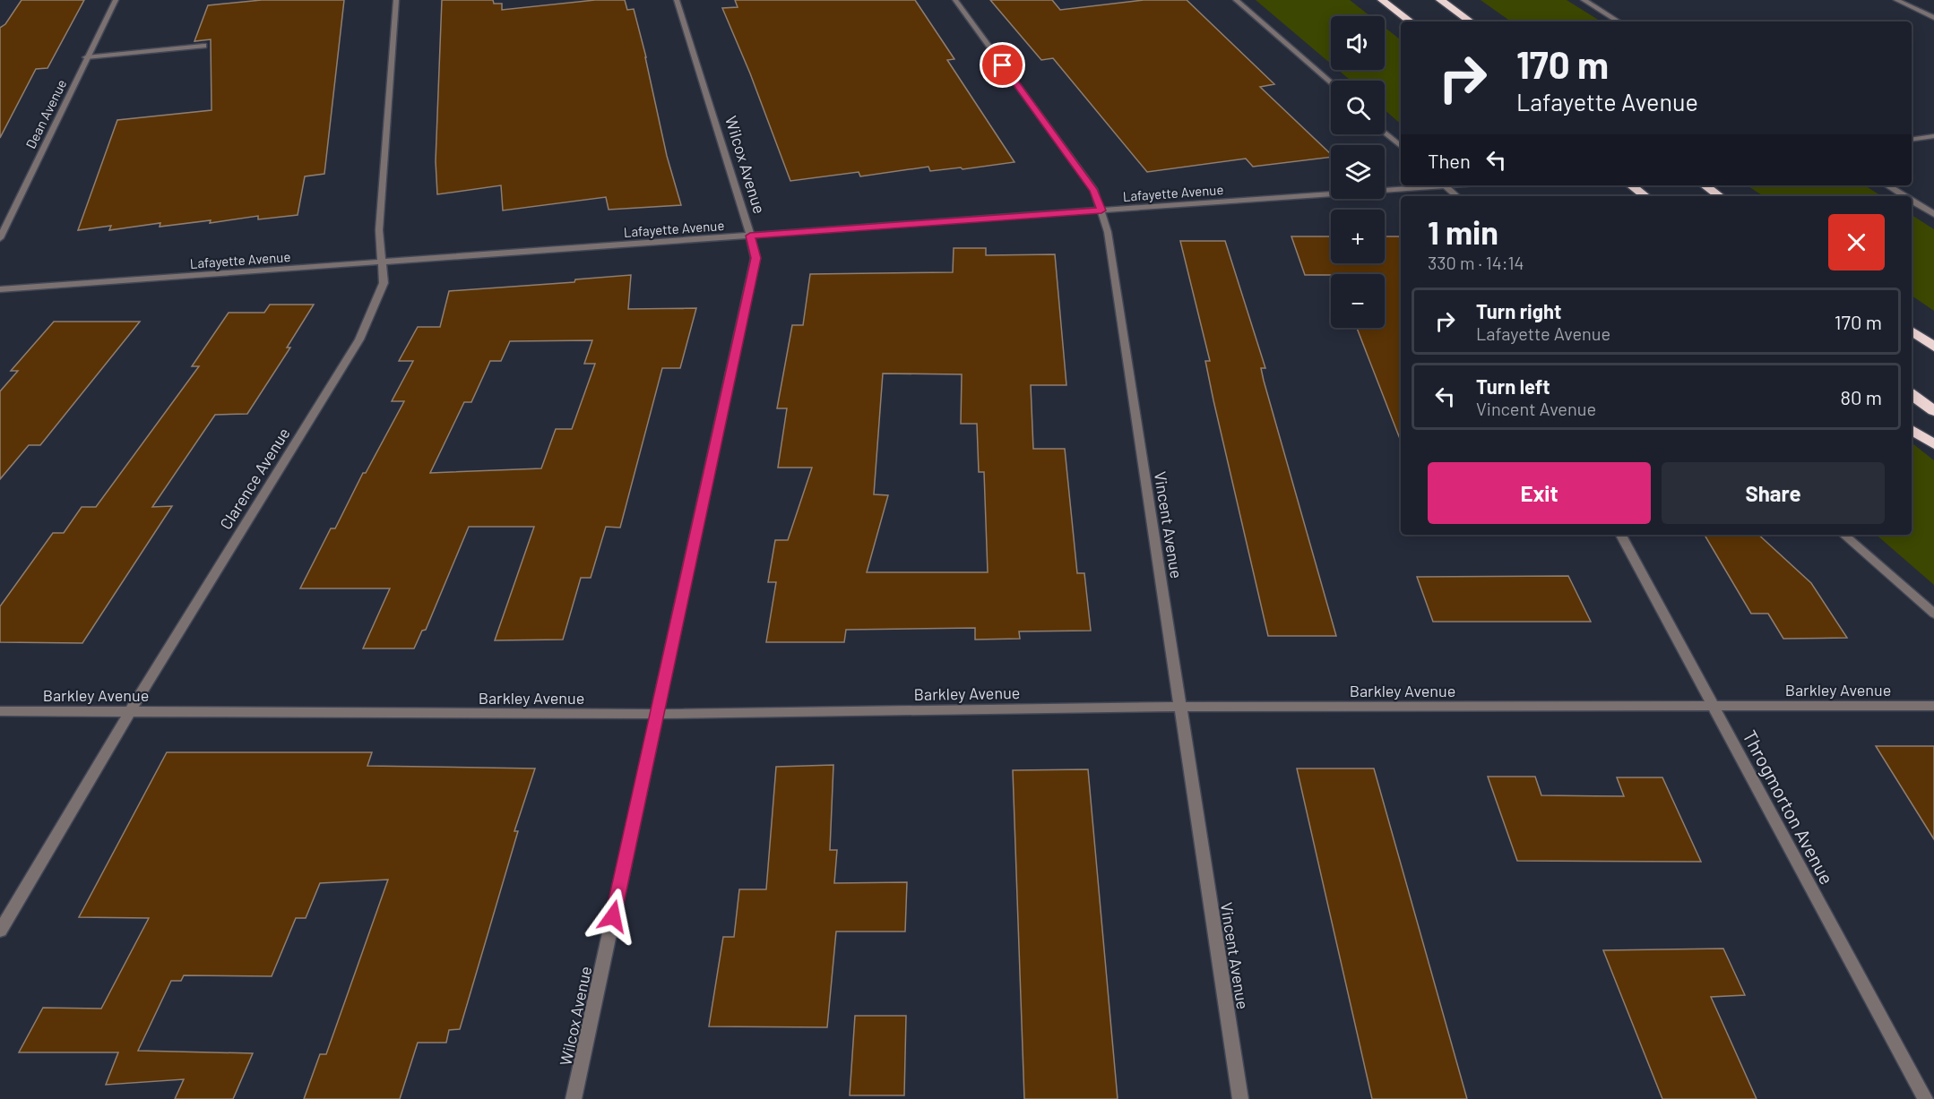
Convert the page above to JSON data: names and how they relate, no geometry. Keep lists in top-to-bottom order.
{
  "streets": {
    "street": [
      "Dean Avenue",
      "Wilcox Avenue",
      "Lafayette Avenue",
      "Clarence Avenue",
      "Vincent Avenue",
      "Barkley Avenue",
      "Throgmorton Avenue"
    ]
  },
  "crossings": [
    ["Wilcox Avenue", "Lafayette Avenue"],
    ["Wilcox Avenue", "Barkley Avenue"],
    ["Lafayette Avenue", "Clarence Avenue"],
    ["Lafayette Avenue", "Vincent Avenue"],
    ["Clarence Avenue", "Barkley Avenue"],
    ["Vincent Avenue", "Barkley Avenue"],
    ["Barkley Avenue", "Throgmorton Avenue"]
  ],
  "page": {
    "map_buttons": ["+", "−"],
    "turn": ["170 m", "Lafayette Avenue"],
    "then": "Then",
    "heading": ["1 min", "330 m · 14:14"],
    "list": [
      {
        "name": "Turn right",
        "note": "Lafayette Avenue",
        "value": "170 m"
      },
      {
        "name": "Turn left",
        "note": "Vincent Avenue",
        "value": "80 m"
      }
    ],
    "buttons": ["Exit", "Share"]
  }
}
